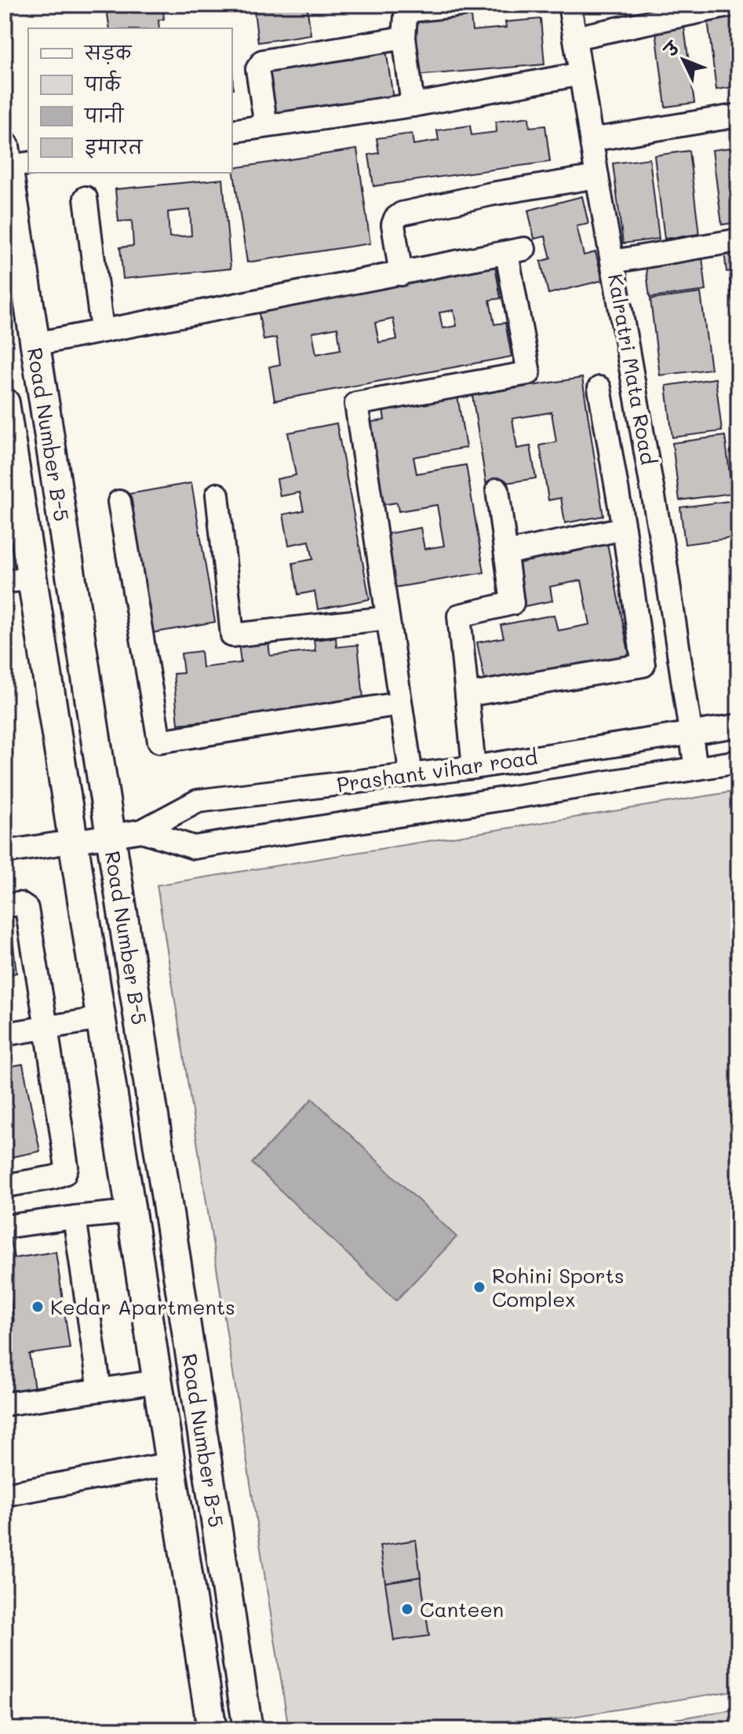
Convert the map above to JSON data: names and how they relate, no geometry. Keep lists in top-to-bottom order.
{
  "streets": {
    "street": ["Kalratri Mata Road", "Road Number B-5", "Prashant vihar road"]
  },
  "crossings": [
    ["Kalratri Mata Road", "Prashant vihar road"],
    ["Road Number B-5", "Prashant vihar road"]
  ],
  "places": ["Rohini Sports Complex", "Kedar Apartments", "Canteen"],
  "legend": [
    "सड़क",
    "पार्क",
    "पानी",
    "इमारत"
  ],
  "north": "top left"
}
